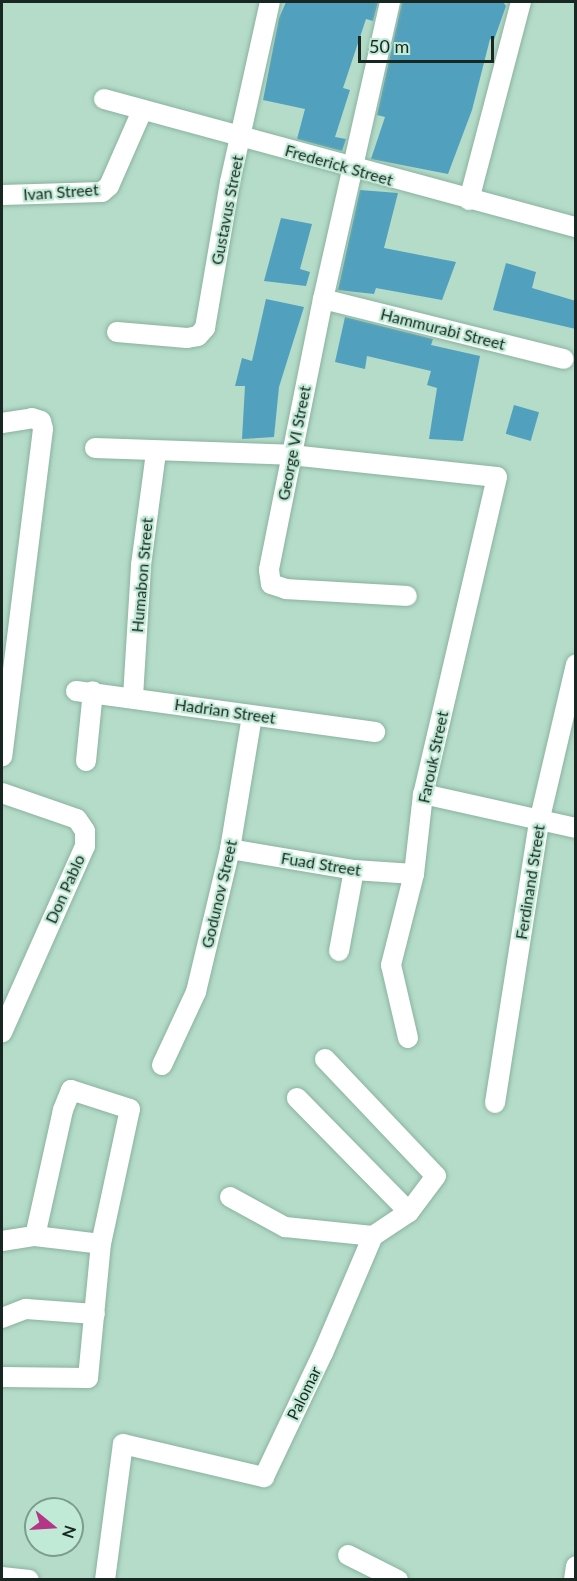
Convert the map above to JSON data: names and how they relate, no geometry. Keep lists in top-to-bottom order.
{
  "streets": {
    "street": [
      "Frederick Street",
      "Ivan Street",
      "Gustavus Street",
      "Hammurabi Street",
      "George VI Street",
      "Humabon Street",
      "Hadrian Street",
      "Farouk Street",
      "Fuad Street",
      "Ferdinand Street",
      "Don Pablo",
      "Godunov Street",
      "Palomar"
    ]
  },
  "crossings": [
    ["Frederick Street", "Ivan Street"],
    ["Frederick Street", "Gustavus Street"],
    ["Frederick Street", "George VI Street"],
    ["Hammurabi Street", "George VI Street"],
    ["George VI Street", "Farouk Street"],
    ["Humabon Street", "Hadrian Street"],
    ["Hadrian Street", "Godunov Street"],
    ["Farouk Street", "Fuad Street"],
    ["Fuad Street", "Godunov Street"]
  ],
  "scale_bar": "50 m",
  "north": "right"
}
